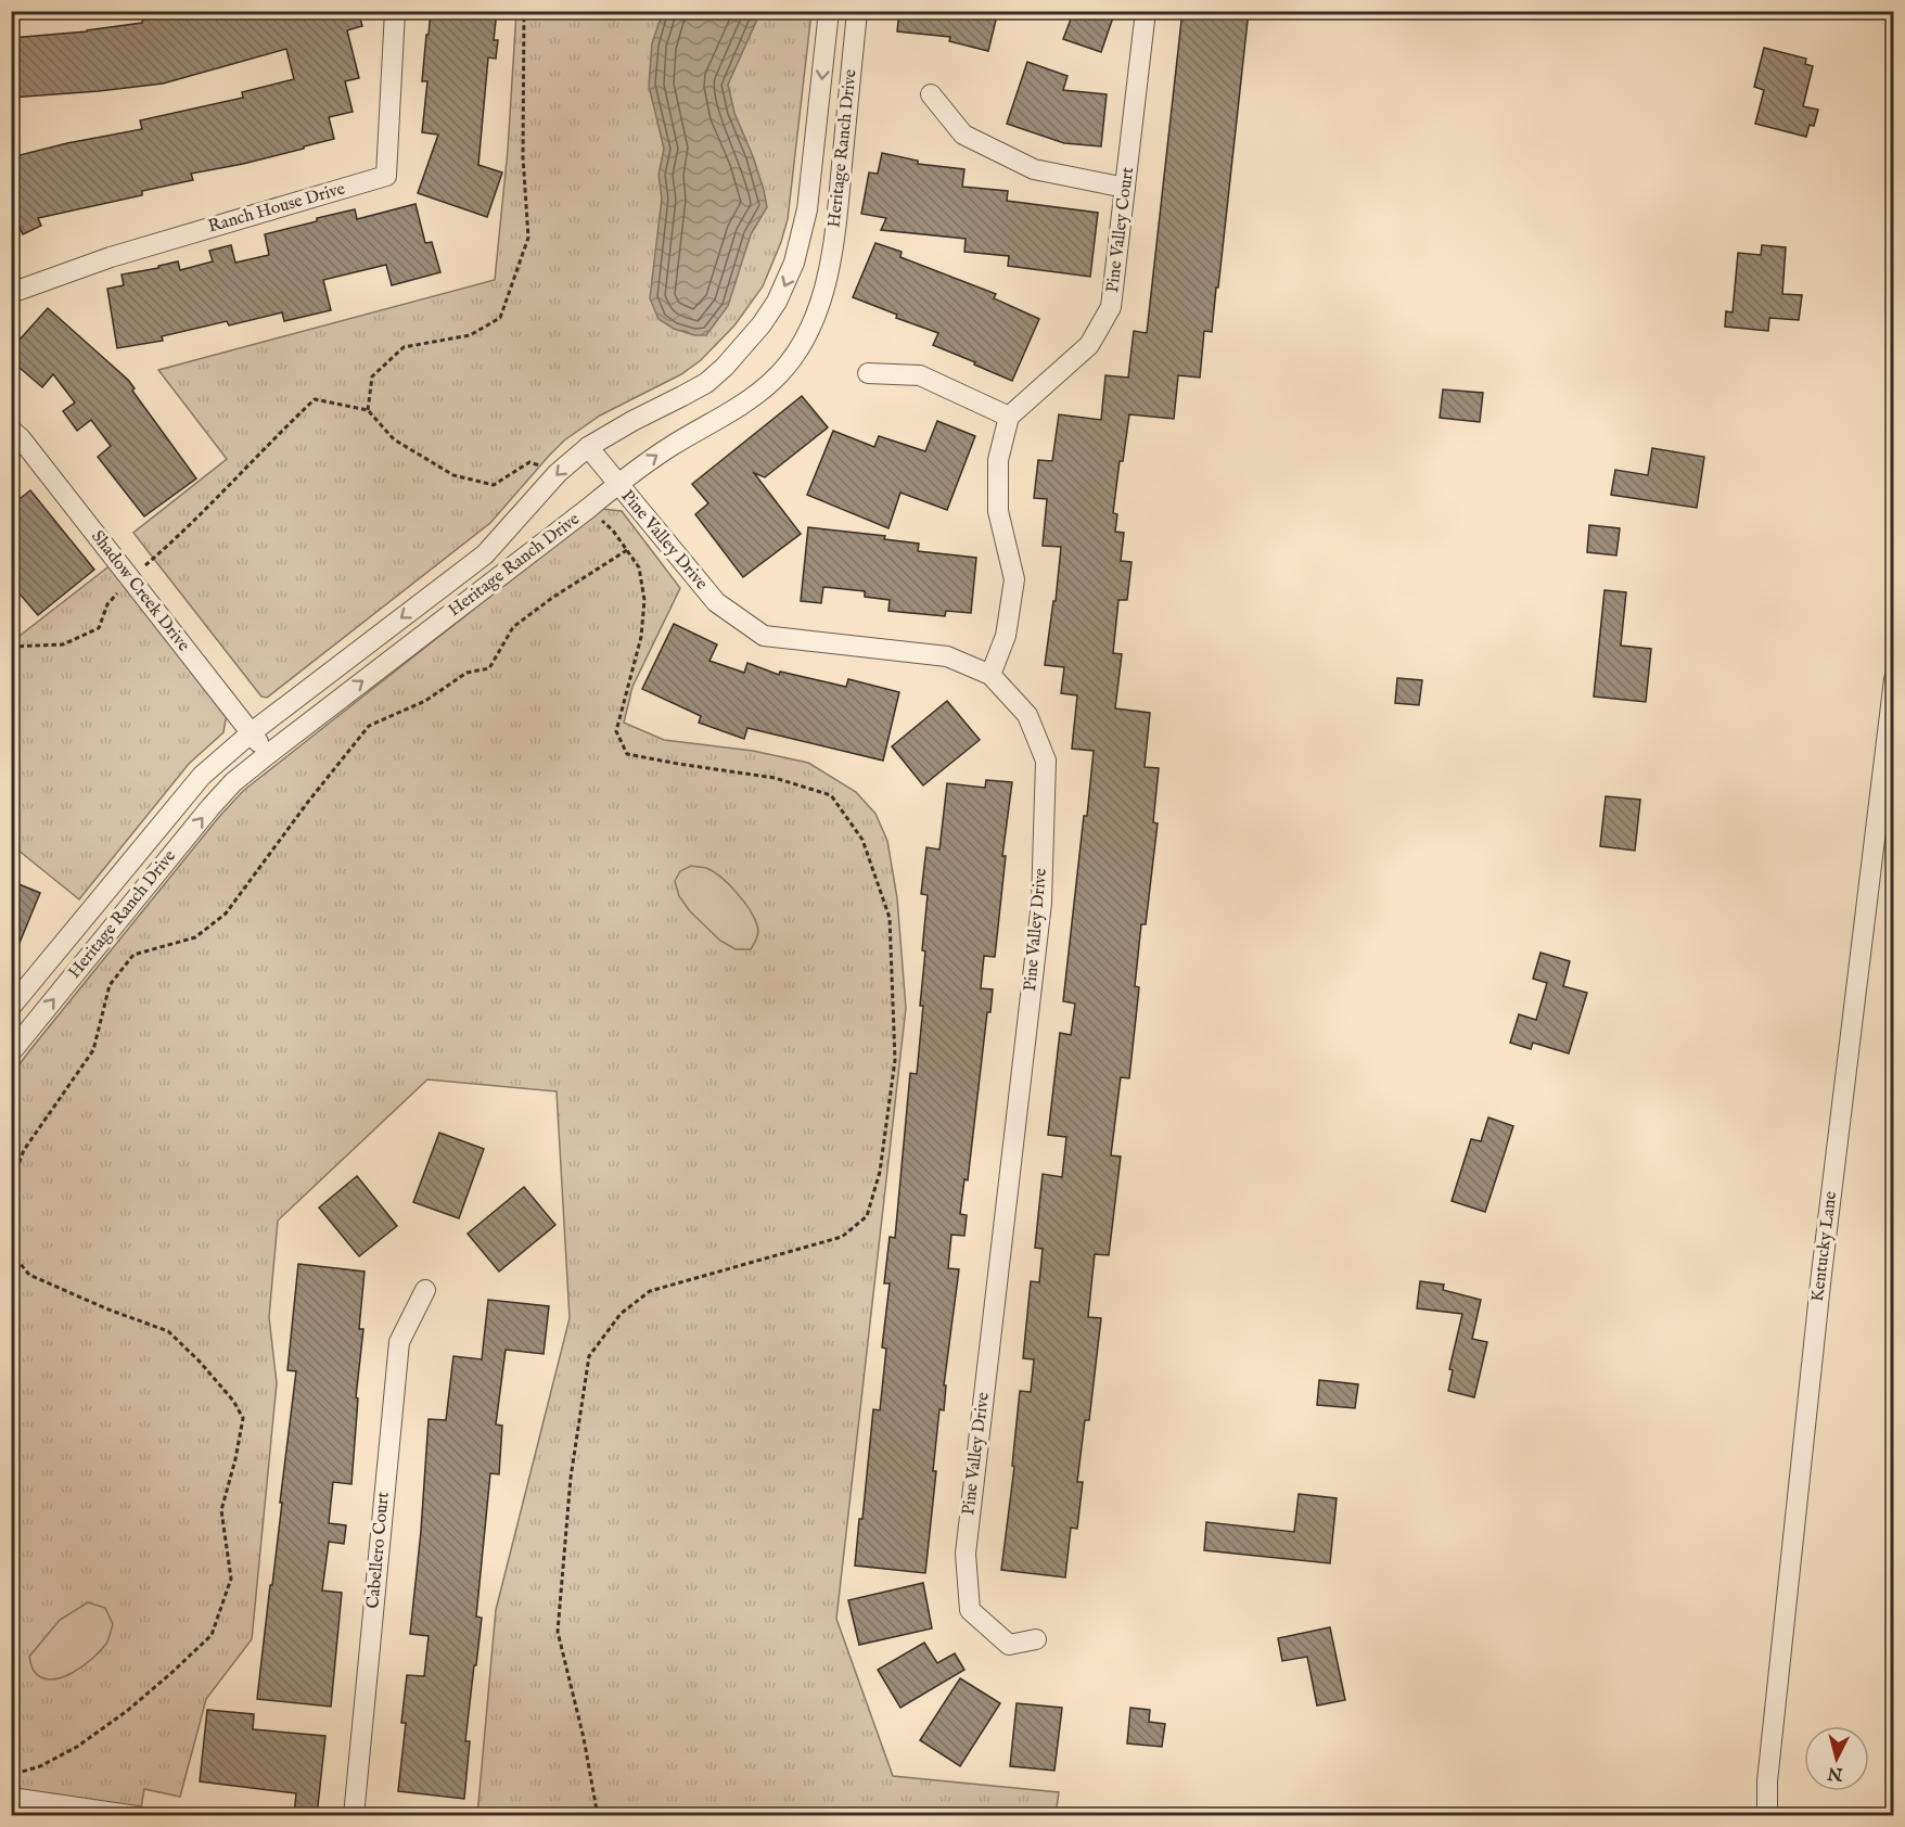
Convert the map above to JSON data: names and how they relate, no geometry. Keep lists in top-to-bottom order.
{
  "streets": {
    "street": [
      "Heritage Ranch Drive",
      "Ranch House Drive",
      "Pine Valley Court",
      "Pine Valley Drive",
      "Shadow Creek Drive",
      "Kentucky Lane",
      "Cabellero Court"
    ]
  },
  "crossings": [
    ["Heritage Ranch Drive", "Pine Valley Drive"],
    ["Heritage Ranch Drive", "Shadow Creek Drive"]
  ],
  "north": "bottom"
}
